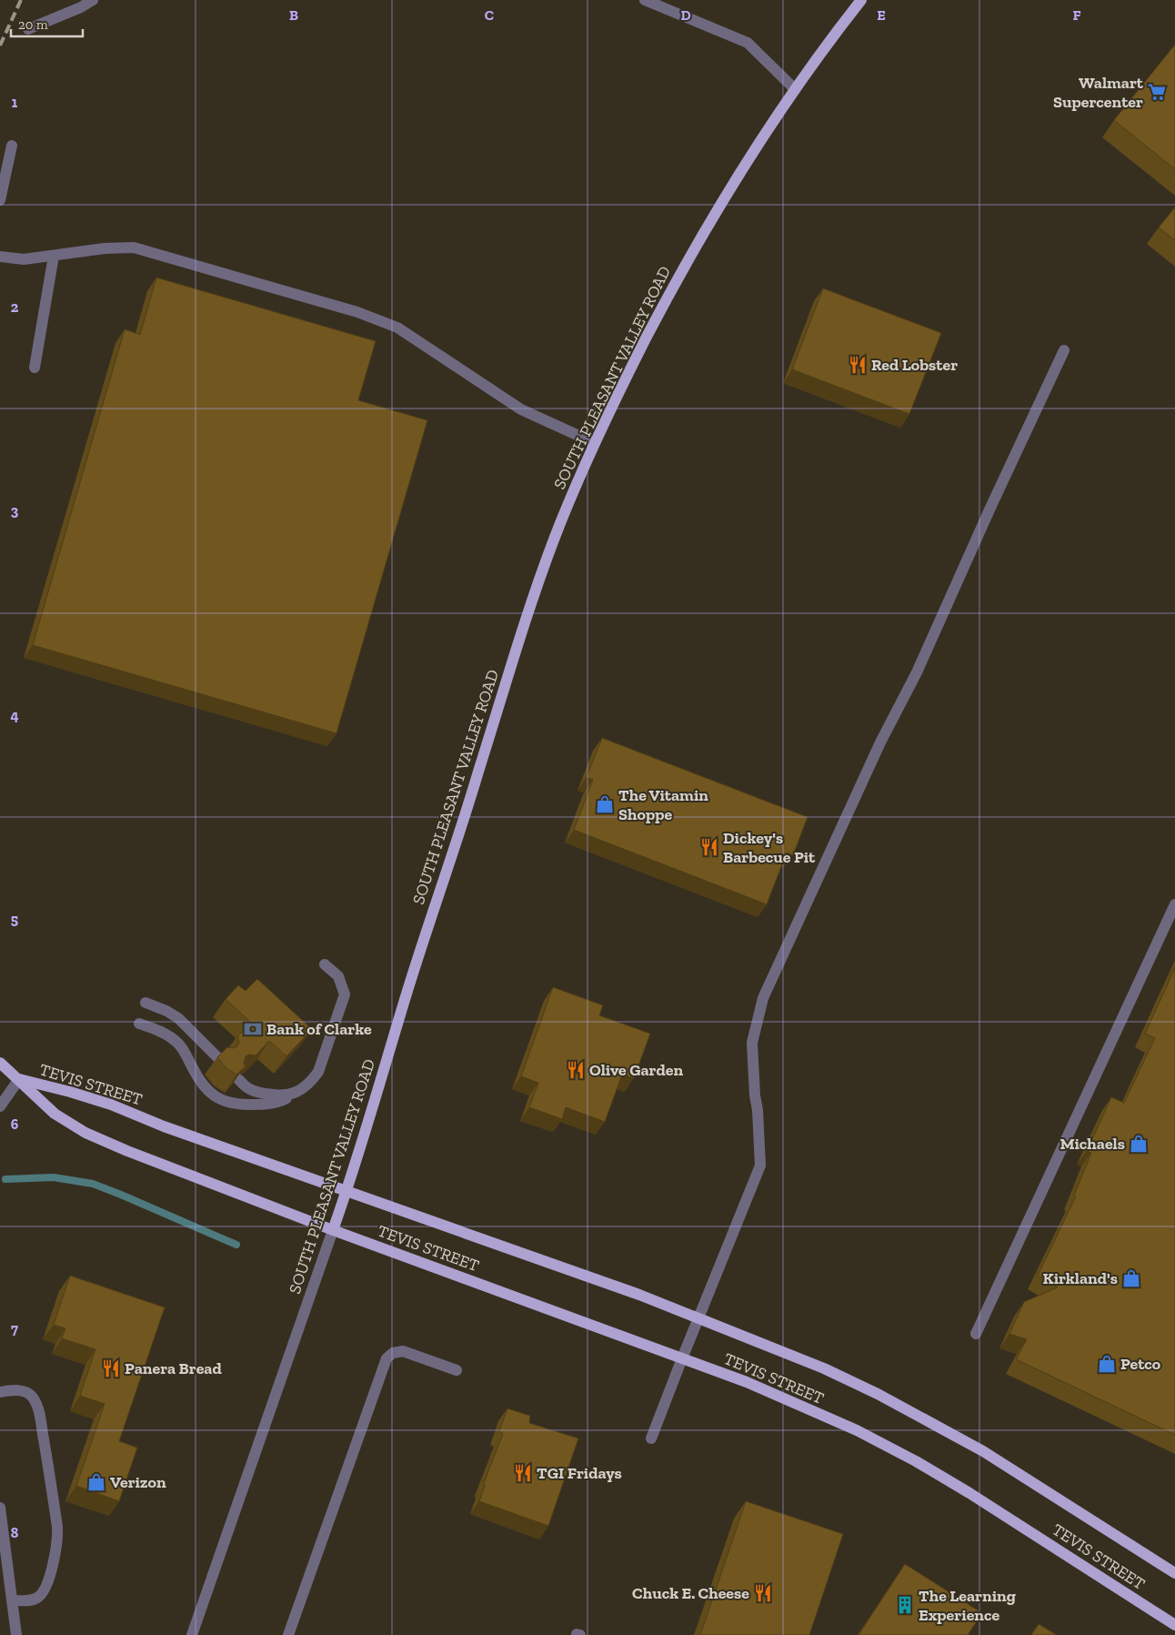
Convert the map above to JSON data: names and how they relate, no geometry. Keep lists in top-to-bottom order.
{
  "streets": {
    "main road": ["SOUTH PLEASANT VALLEY ROAD", "TEVIS STREET"]
  },
  "crossings": [
    ["SOUTH PLEASANT VALLEY ROAD", "TEVIS STREET"]
  ],
  "places": {
    "supermarket": ["Walmart Supercenter"],
    "restaurant": [
      "Red Lobster",
      "Dickey's Barbecue Pit",
      "Olive Garden",
      "Panera Bread",
      "TGI Fridays",
      "Chuck E. Cheese"
    ],
    "shop": [
      "The Vitamin Shoppe",
      "Michaels",
      "Kirkland's",
      "Petco",
      "Verizon"
    ],
    "bank": ["Bank of Clarke"],
    "building": ["The Learning Experience"]
  },
  "scale_bar": "20 m",
  "grid": {
    "columns": [
      "B",
      "C",
      "D",
      "E",
      "F"
    ],
    "rows": [
      "1",
      "2",
      "3",
      "4",
      "5",
      "6",
      "7",
      "8"
    ]
  }
}
